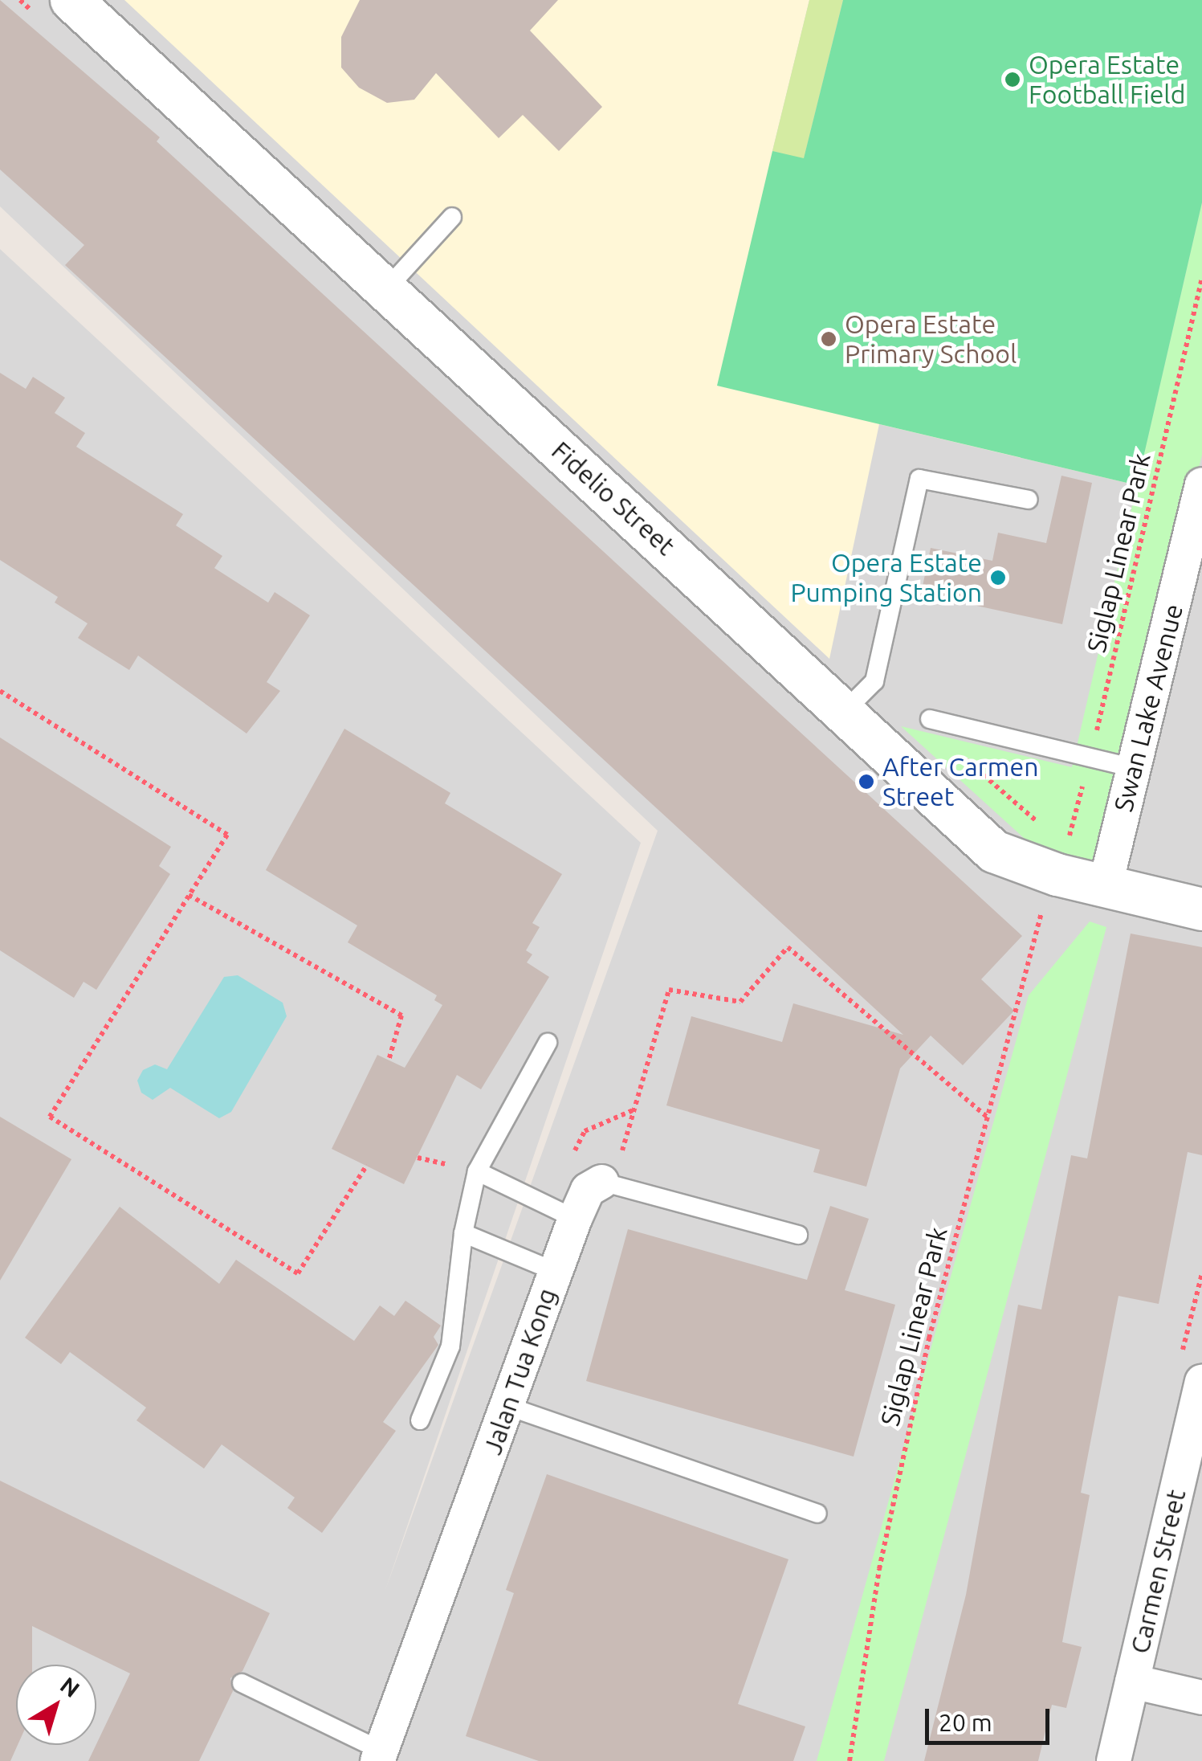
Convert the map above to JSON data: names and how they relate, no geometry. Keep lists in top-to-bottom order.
{
  "streets": {
    "street": [
      "Fidelio Street",
      "Swan Lake Avenue",
      "Jalan Tua Kong",
      "Carmen Street"
    ],
    "path": ["Siglap Linear Park"]
  },
  "crossings": [
    ["Fidelio Street", "Swan Lake Avenue"]
  ],
  "places": [
    "Opera Estate Football Field",
    "Opera Estate Primary School",
    "Opera Estate Pumping Station",
    "After Carmen Street"
  ],
  "scale_bar": "20 m",
  "north": "top right"
}
